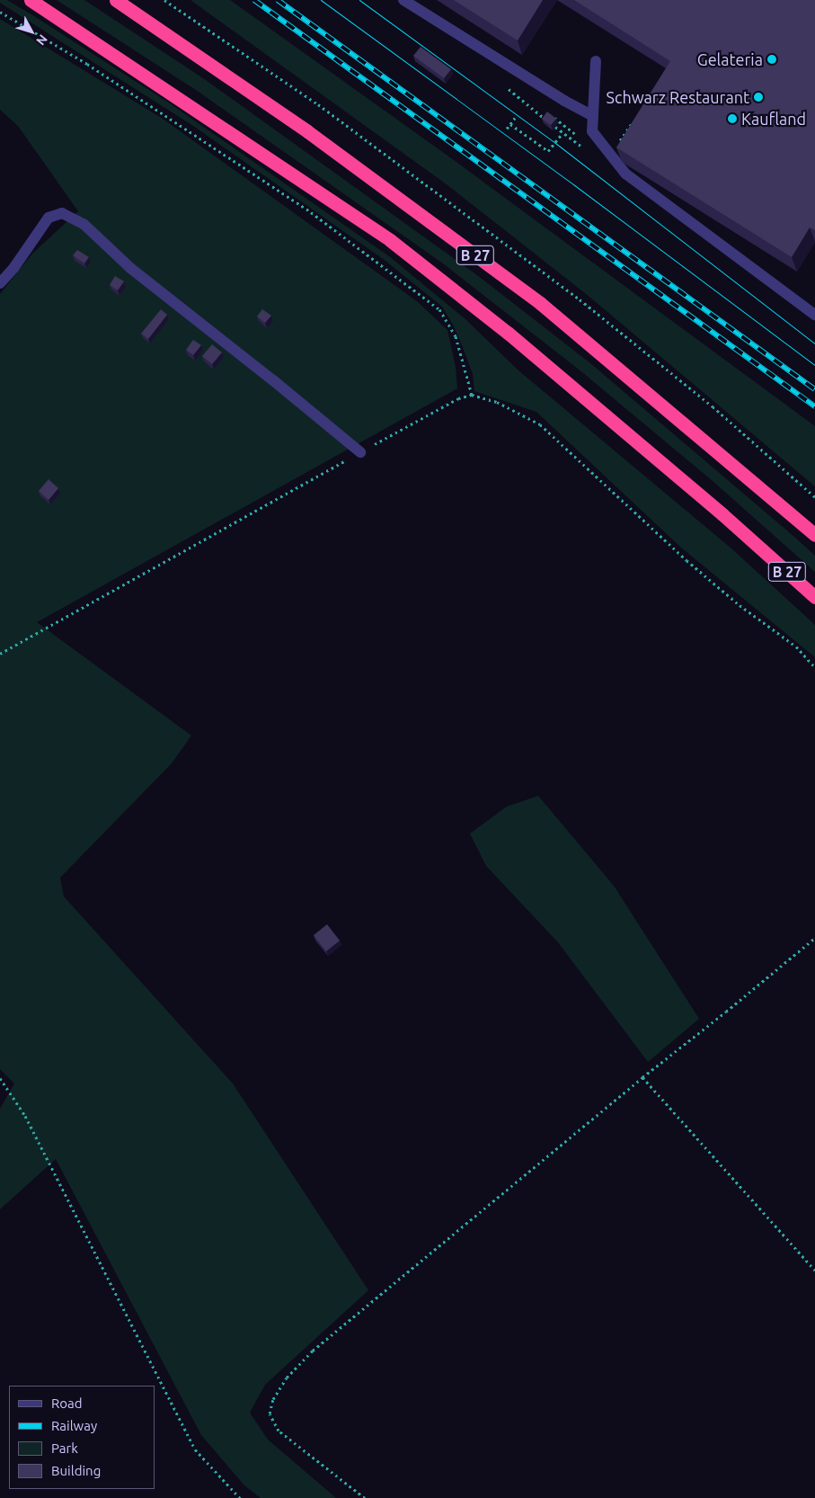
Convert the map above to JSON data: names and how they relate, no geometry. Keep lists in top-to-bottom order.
{
  "streets": {
    "highway": ["B 27"]
  },
  "places": ["Gelateria", "Schwarz Restaurant", "Kaufland"],
  "legend": [
    "Road",
    "Railway",
    "Park",
    "Building"
  ],
  "north": "bottom right"
}
